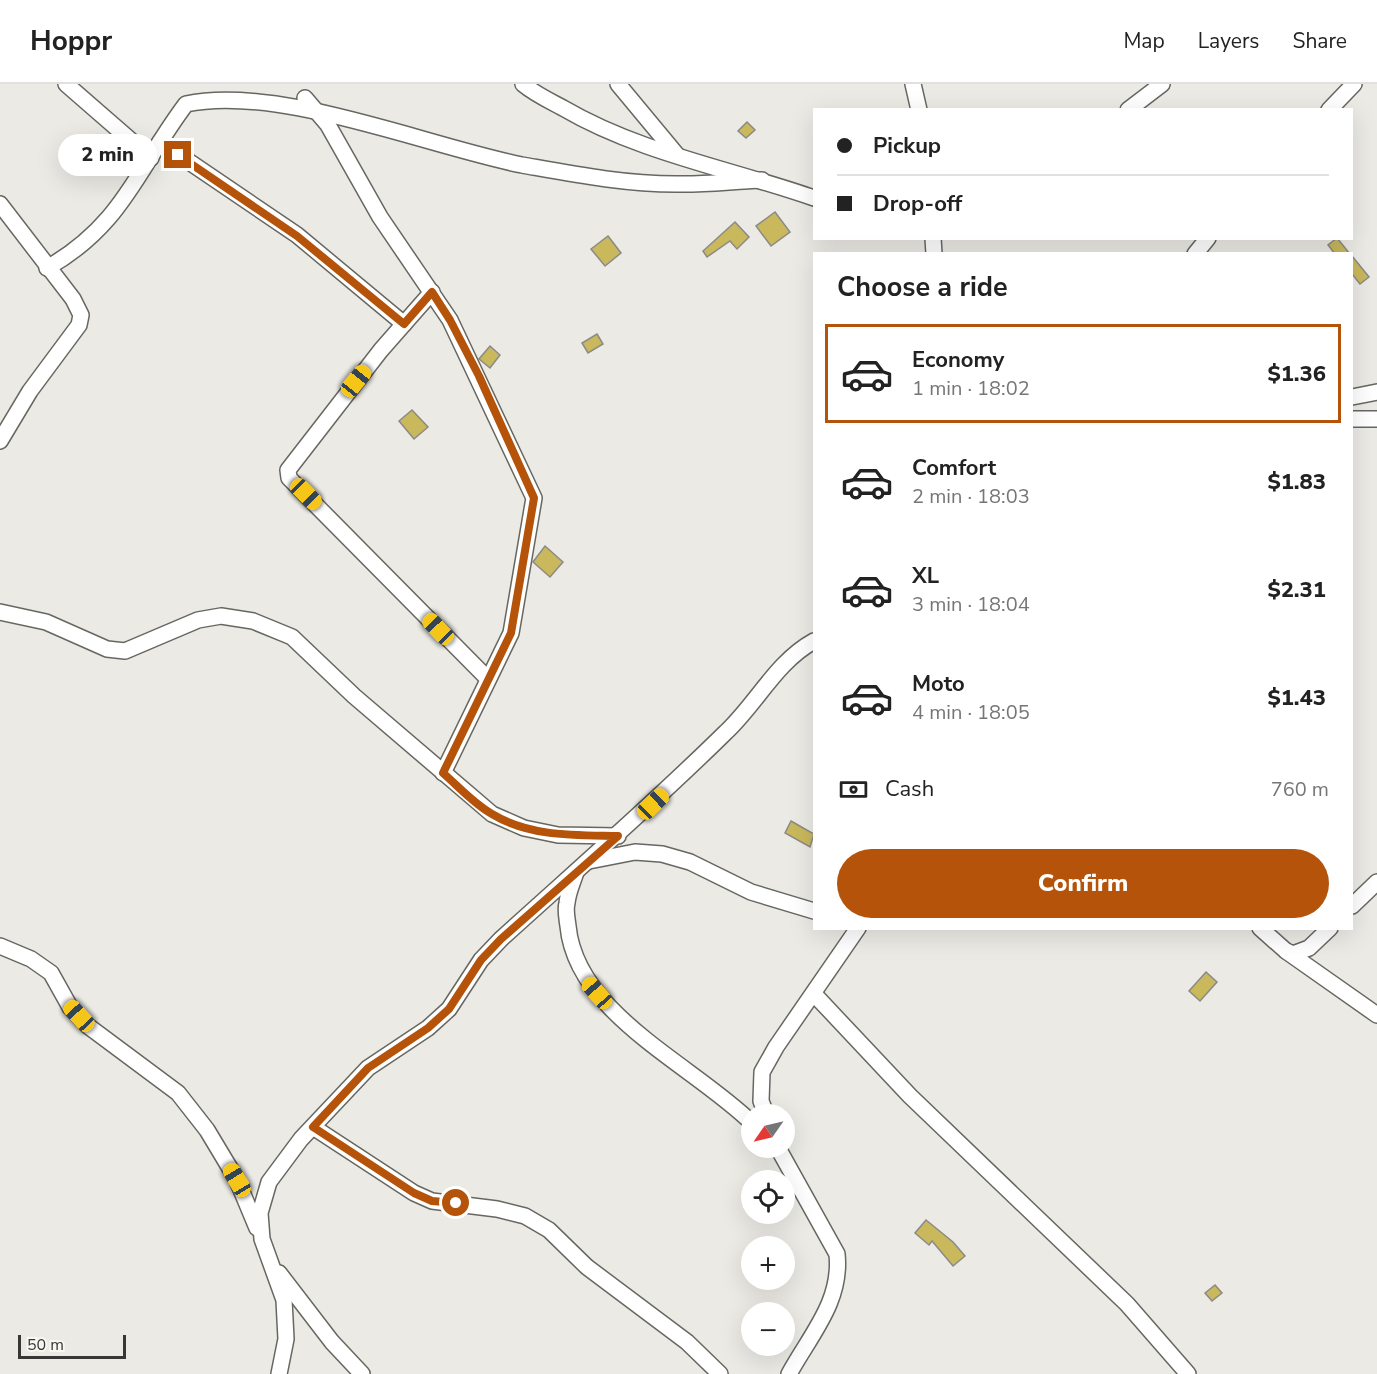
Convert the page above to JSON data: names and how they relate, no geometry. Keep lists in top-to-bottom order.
{
  "scale_bar": "50 m",
  "north": "bottom left",
  "page": {
    "header": "Hoppr",
    "nav": ["Map", "Layers", "Share"],
    "banner": ["Pickup", "Drop-off"],
    "bubble": "2 min",
    "heading": "Choose a ride",
    "list": [
      {
        "name": "Economy",
        "note": "1 min · 18:02",
        "value": "$1.36"
      },
      {
        "name": "Comfort",
        "note": "2 min · 18:03",
        "value": "$1.83"
      },
      {
        "name": "XL",
        "note": "3 min · 18:04",
        "value": "$2.31"
      },
      {
        "name": "Moto",
        "note": "4 min · 18:05",
        "value": "$1.43"
      }
    ],
    "pay": ["Cash", "760 m"],
    "buttons": "Confirm",
    "map_buttons": ["+", "−"],
    "scale": "50 m"
  }
}
